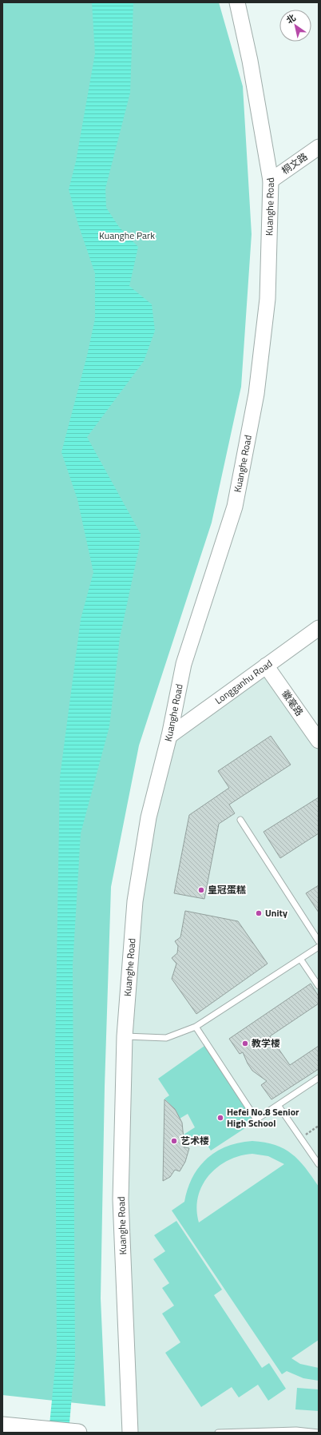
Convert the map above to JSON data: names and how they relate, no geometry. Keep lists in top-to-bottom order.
{
  "streets": {
    "street": [
      "桐文路",
      "Kuanghe Road",
      "Longganhu Road",
      "徽毫路"
    ]
  },
  "crossings": [
    ["桐文路", "Kuanghe Road"],
    ["Kuanghe Road", "Longganhu Road"],
    ["Longganhu Road", "徽毫路"]
  ],
  "parks": ["Kuanghe Park"],
  "places": [
    "皇冠蛋糕",
    "Unity",
    "教学楼",
    "Hefei No.8 Senior High School",
    "艺术楼"
  ],
  "north": "top left"
}
